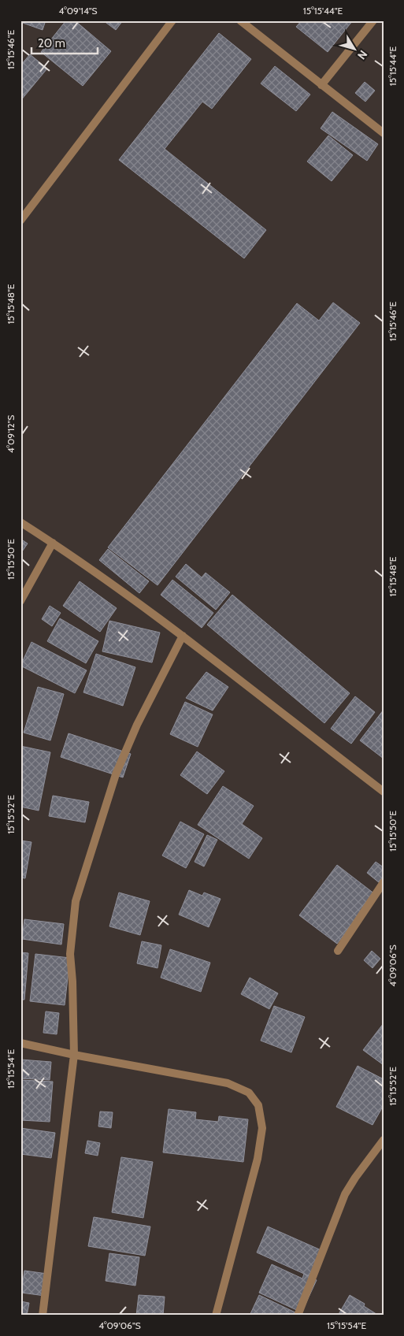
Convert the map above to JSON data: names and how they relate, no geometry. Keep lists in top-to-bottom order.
{
  "scale_bar": "20 m",
  "north": "bottom right",
  "coordinates": [
    "4°09'14\"S",
    "15°15'44\"E",
    "15°15'46\"E",
    "15°15'48\"E",
    "4°09'12\"S",
    "15°15'50\"E",
    "15°15'52\"E",
    "4°09'06\"S",
    "15°15'54\"E"
  ]
}
